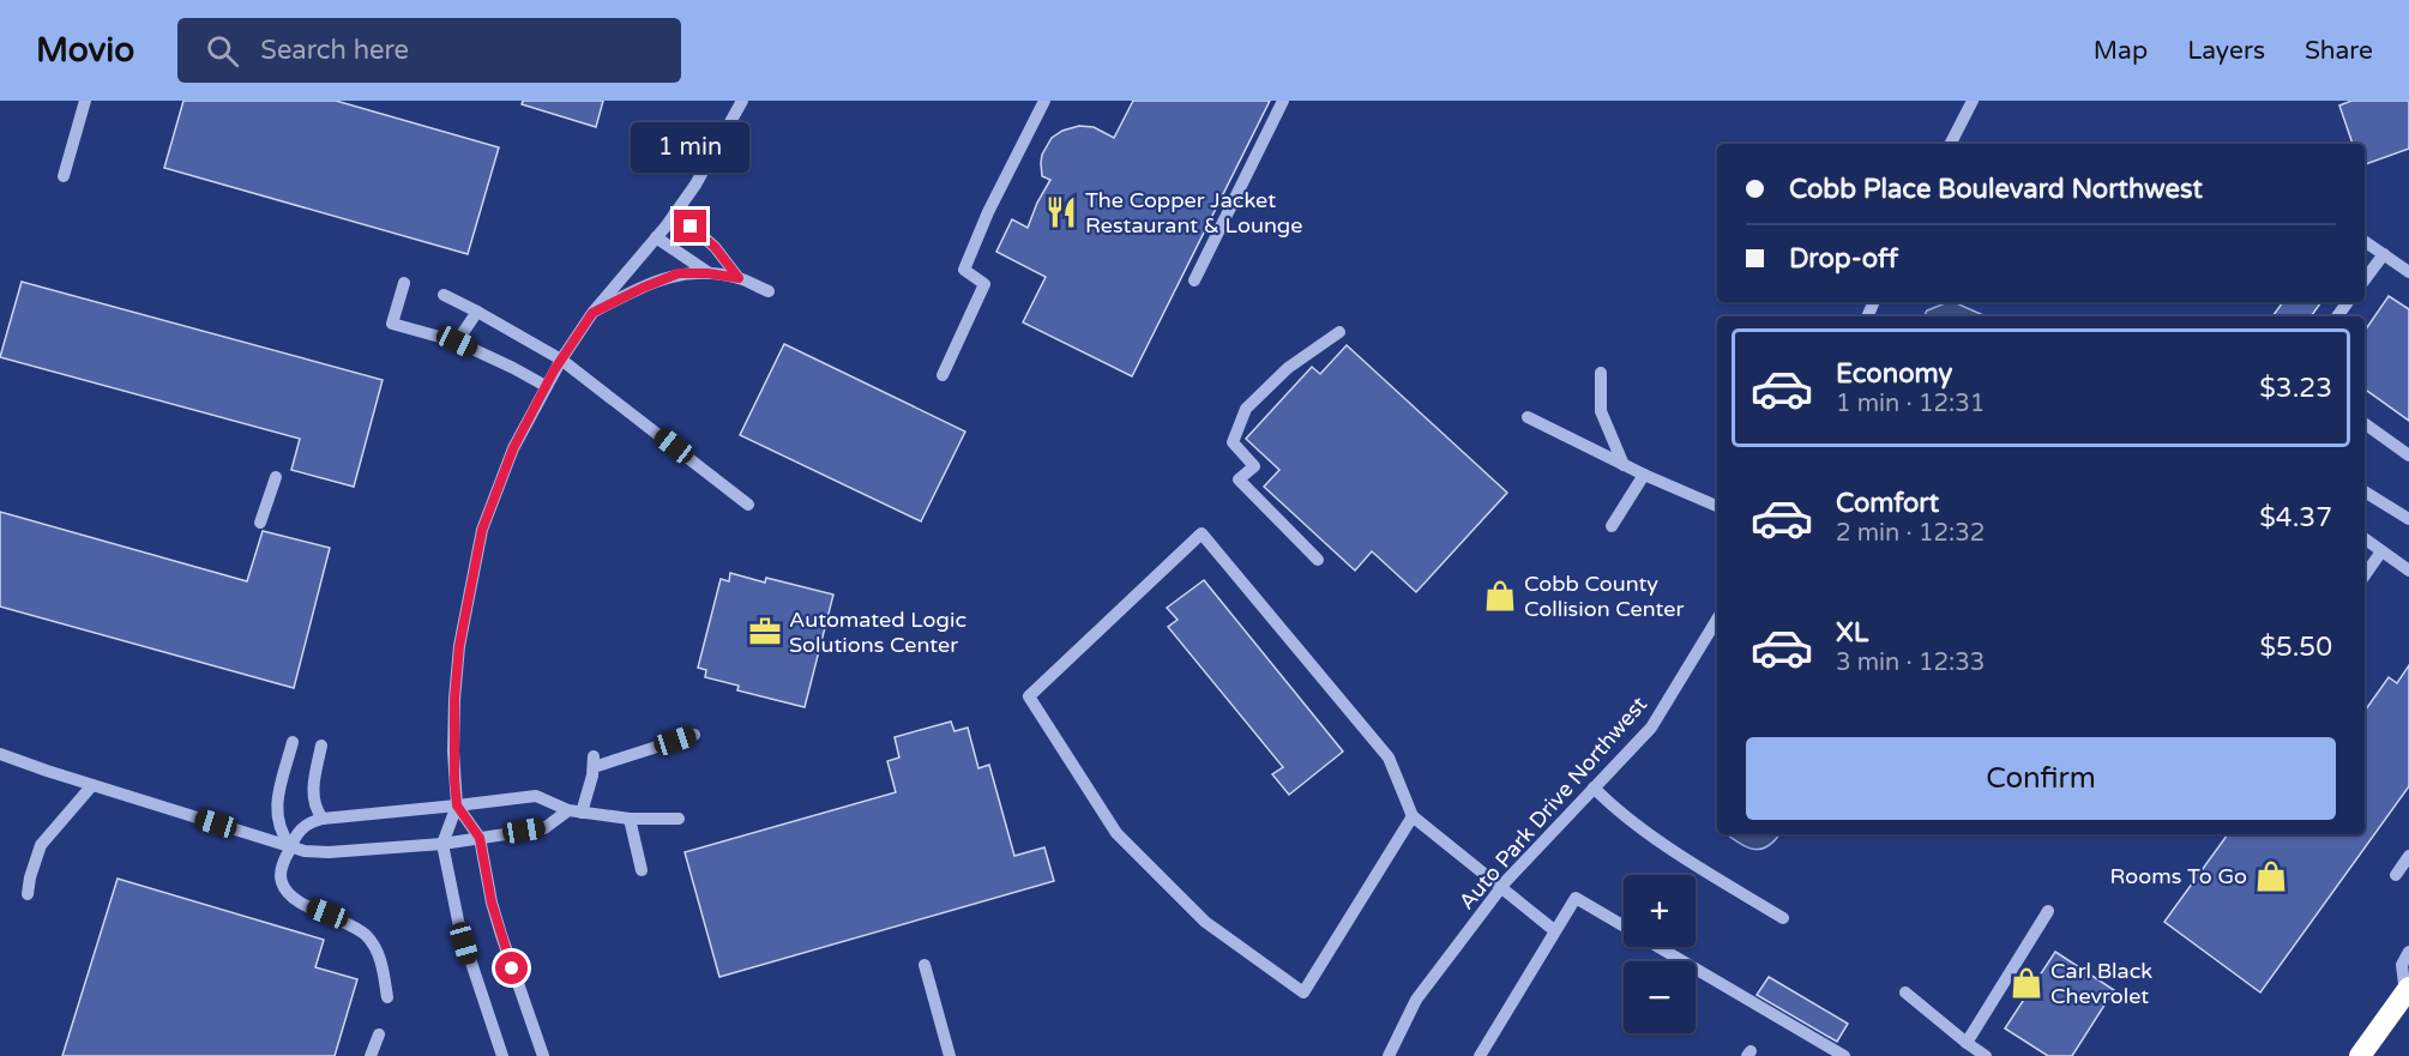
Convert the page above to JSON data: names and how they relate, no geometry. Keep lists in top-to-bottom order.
{
  "streets": {
    "street": ["Auto Park Drive Northwest"]
  },
  "places": {
    "restaurant": ["The Copper Jacket Restaurant & Lounge"],
    "shop": ["Cobb County Collision Center", "Rooms To Go", "Carl Black Chevrolet"],
    "office": ["Automated Logic Solutions Center"]
  },
  "page": {
    "header": "Movio",
    "search": "Search here",
    "nav": ["Map", "Layers", "Share"],
    "bubble": "1 min",
    "banner": ["Cobb Place Boulevard Northwest", "Drop-off"],
    "list": [
      {
        "name": "Economy",
        "note": "1 min · 12:31",
        "value": "$3.23"
      },
      {
        "name": "Comfort",
        "note": "2 min · 12:32",
        "value": "$4.37"
      },
      {
        "name": "XL",
        "note": "3 min · 12:33",
        "value": "$5.50"
      }
    ],
    "buttons": "Confirm",
    "map_buttons": ["+", "−"]
  }
}
